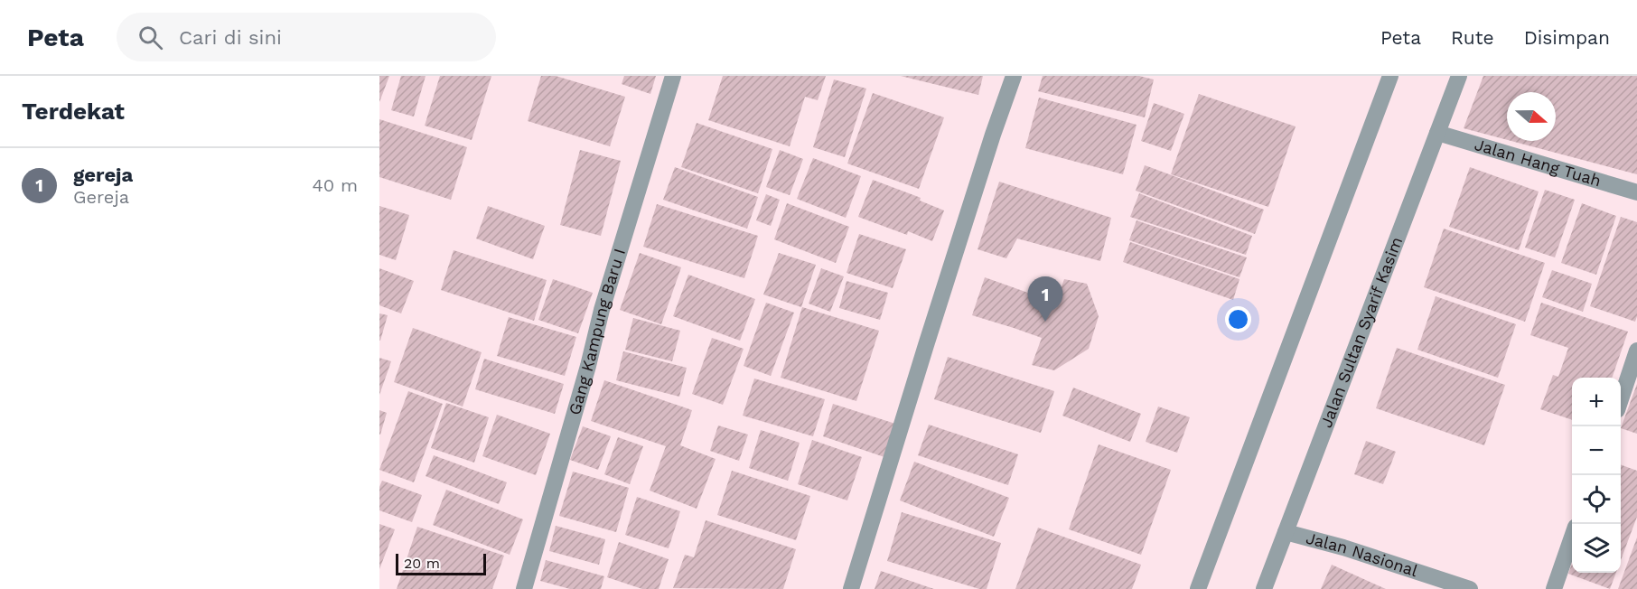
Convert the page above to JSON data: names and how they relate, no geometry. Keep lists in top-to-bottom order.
{
  "streets": {
    "street": [
      "Jalan Hang Tuah",
      "Gang Kampung Baru I",
      "Jalan Sultan Syarif Kasim",
      "Jalan Nasional"
    ]
  },
  "crossings": [
    ["Jalan Hang Tuah", "Jalan Sultan Syarif Kasim"],
    ["Jalan Sultan Syarif Kasim", "Jalan Nasional"]
  ],
  "scale_bar": "20 m",
  "north": "right",
  "page": {
    "header": "Peta",
    "search": "Cari di sini",
    "nav": ["Peta", "Rute", "Disimpan"],
    "heading": "Terdekat",
    "list": [
      {
        "mark": "1",
        "name": "gereja",
        "note": "Gereja",
        "value": "40 m"
      }
    ],
    "pins": "1",
    "map_buttons": ["+", "−"],
    "scale": "20 m"
  }
}
